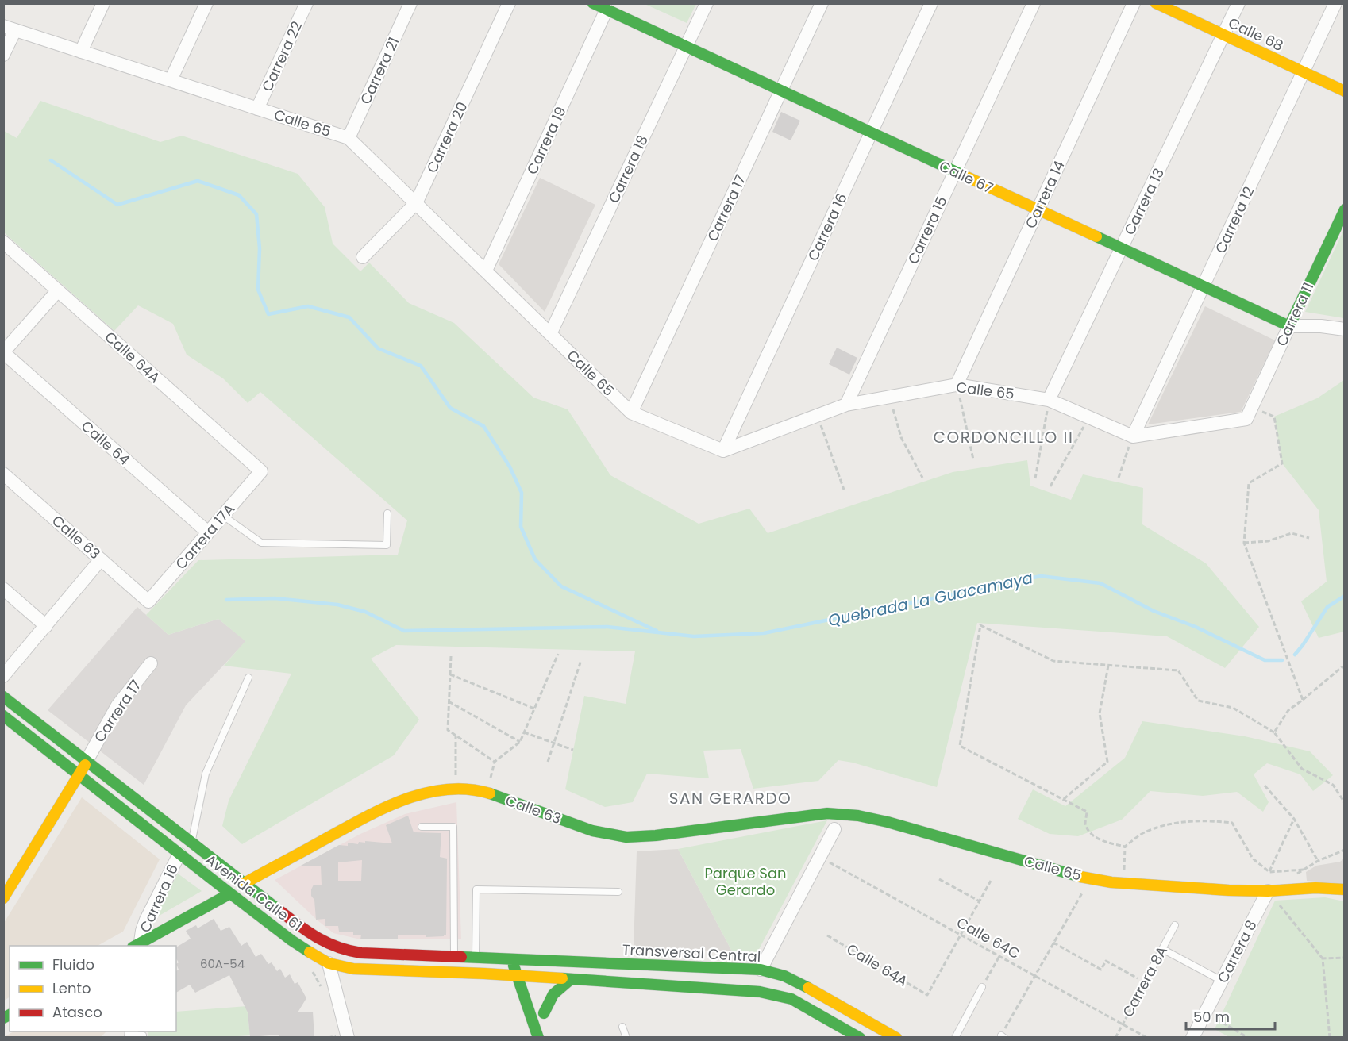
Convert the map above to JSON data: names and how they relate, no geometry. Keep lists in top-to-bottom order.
{
  "streets": {
    "street": [
      "Calle 68",
      "Carrera 22",
      "Carrera 21",
      "Calle 65",
      "Carrera 20",
      "Carrera 19",
      "Carrera 18",
      "Calle 67",
      "Carrera 14",
      "Carrera 13",
      "Carrera 17",
      "Carrera 12",
      "Carrera 16",
      "Carrera 15",
      "Carrera 11",
      "Calle 64A",
      "Calle 64",
      "Carrera 17A",
      "Calle 63",
      "Avenida Calle 61",
      "Carrera 8",
      "Transversal Central"
    ],
    "lane": ["Carrera 8A"],
    "path": ["Calle 64C"]
  },
  "crossings": [
    ["Calle 68", "Carrera 13"],
    ["Calle 68", "Carrera 12"],
    ["Carrera 22", "Calle 65"],
    ["Carrera 21", "Calle 65"],
    ["Calle 65", "Carrera 20"],
    ["Calle 65", "Carrera 19"],
    ["Calle 65", "Carrera 18"],
    ["Calle 65", "Carrera 14"],
    ["Calle 65", "Carrera 13"],
    ["Calle 65", "Carrera 17"],
    ["Calle 65", "Carrera 12"],
    ["Calle 65", "Carrera 16"],
    ["Calle 65", "Carrera 15"],
    ["Calle 65", "Calle 63"],
    ["Calle 65", "Carrera 8"],
    ["Carrera 19", "Calle 67"],
    ["Carrera 18", "Calle 67"],
    ["Calle 67", "Carrera 14"],
    ["Calle 67", "Carrera 13"],
    ["Calle 67", "Carrera 17"],
    ["Calle 67", "Carrera 12"],
    ["Calle 67", "Carrera 16"],
    ["Calle 67", "Carrera 15"],
    ["Calle 67", "Carrera 11"],
    ["Carrera 17", "Avenida Calle 61"],
    ["Carrera 16", "Avenida Calle 61"],
    ["Calle 64A", "Carrera 17A"],
    ["Calle 64A", "Calle 64C"],
    ["Calle 64", "Carrera 17A"],
    ["Carrera 17A", "Calle 63"],
    ["Calle 63", "Avenida Calle 61"],
    ["Avenida Calle 61", "Transversal Central"],
    ["Calle 64C", "Carrera 8A"]
  ],
  "districts": ["CORDONCILLO II", "SAN GERARDO"],
  "water": ["Quebrada La Guacamaya"],
  "parks": ["Parque San Gerardo"],
  "house_numbers": ["60A-54"],
  "legend": ["Fluido", "Lento", "Atasco"],
  "scale_bar": "50 m"
}
